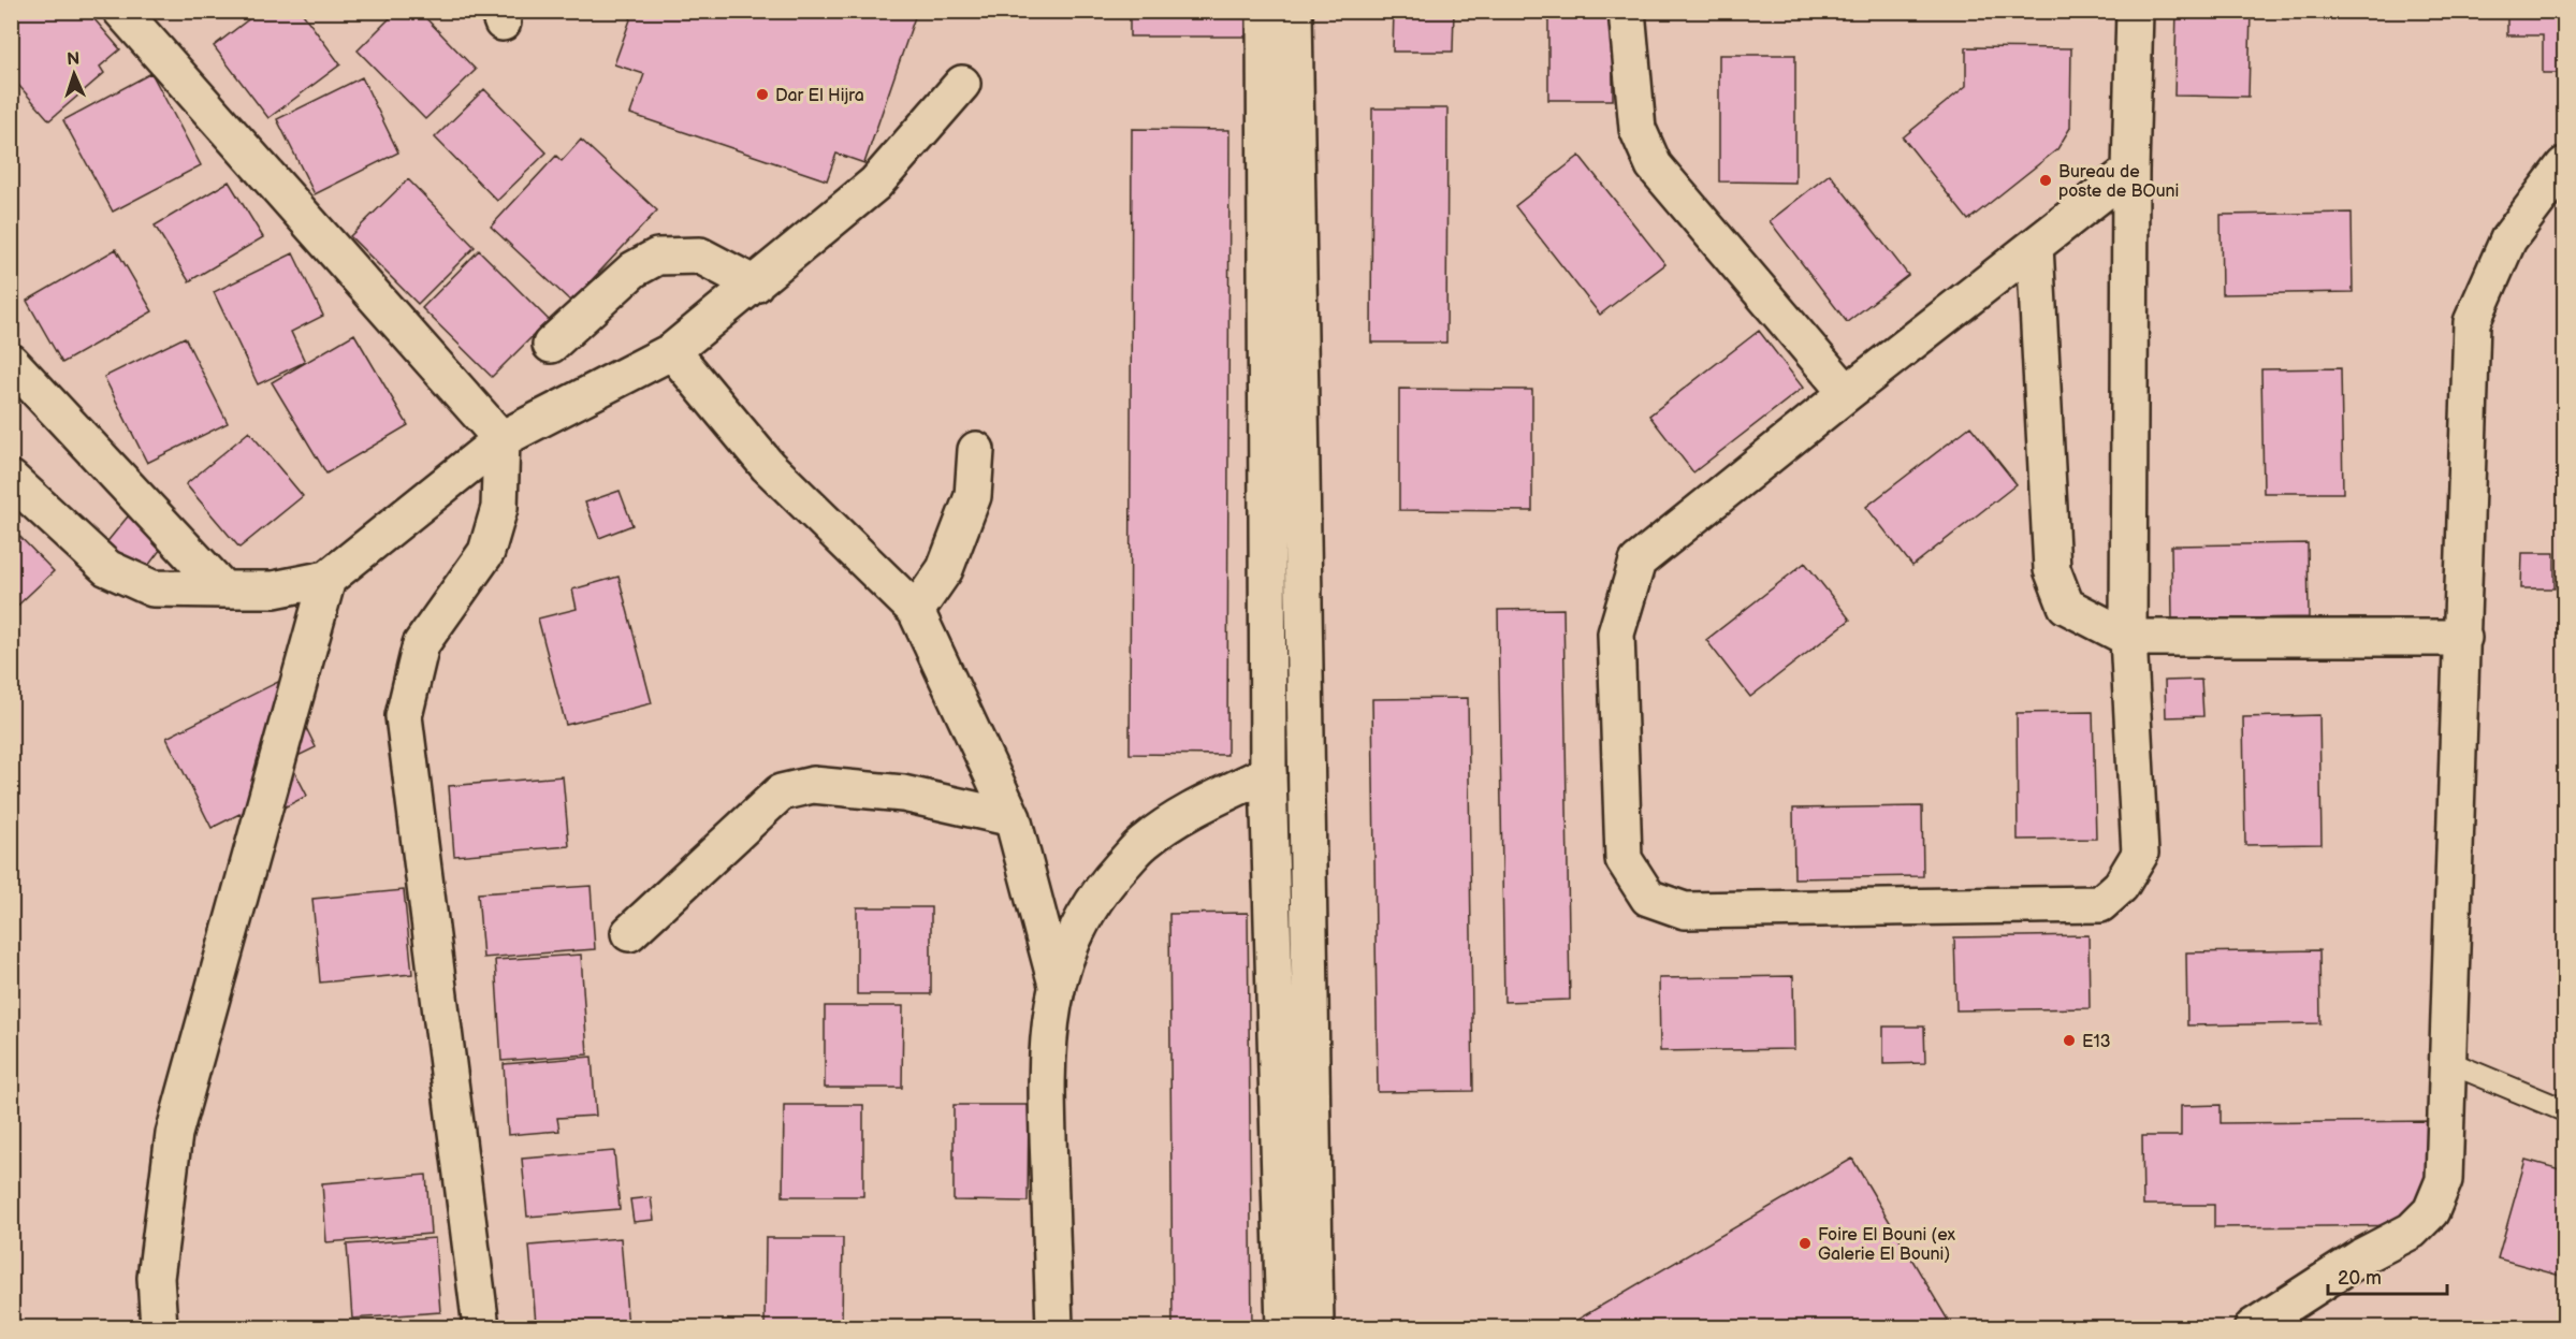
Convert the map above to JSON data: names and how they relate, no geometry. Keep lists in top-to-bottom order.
{
  "places": [
    "Dar El Hijra",
    "Bureau de poste de BOuni",
    "E13",
    "Foire El Bouni (ex Galerie El Bouni)"
  ],
  "scale_bar": "20 m",
  "north": "top"
}
